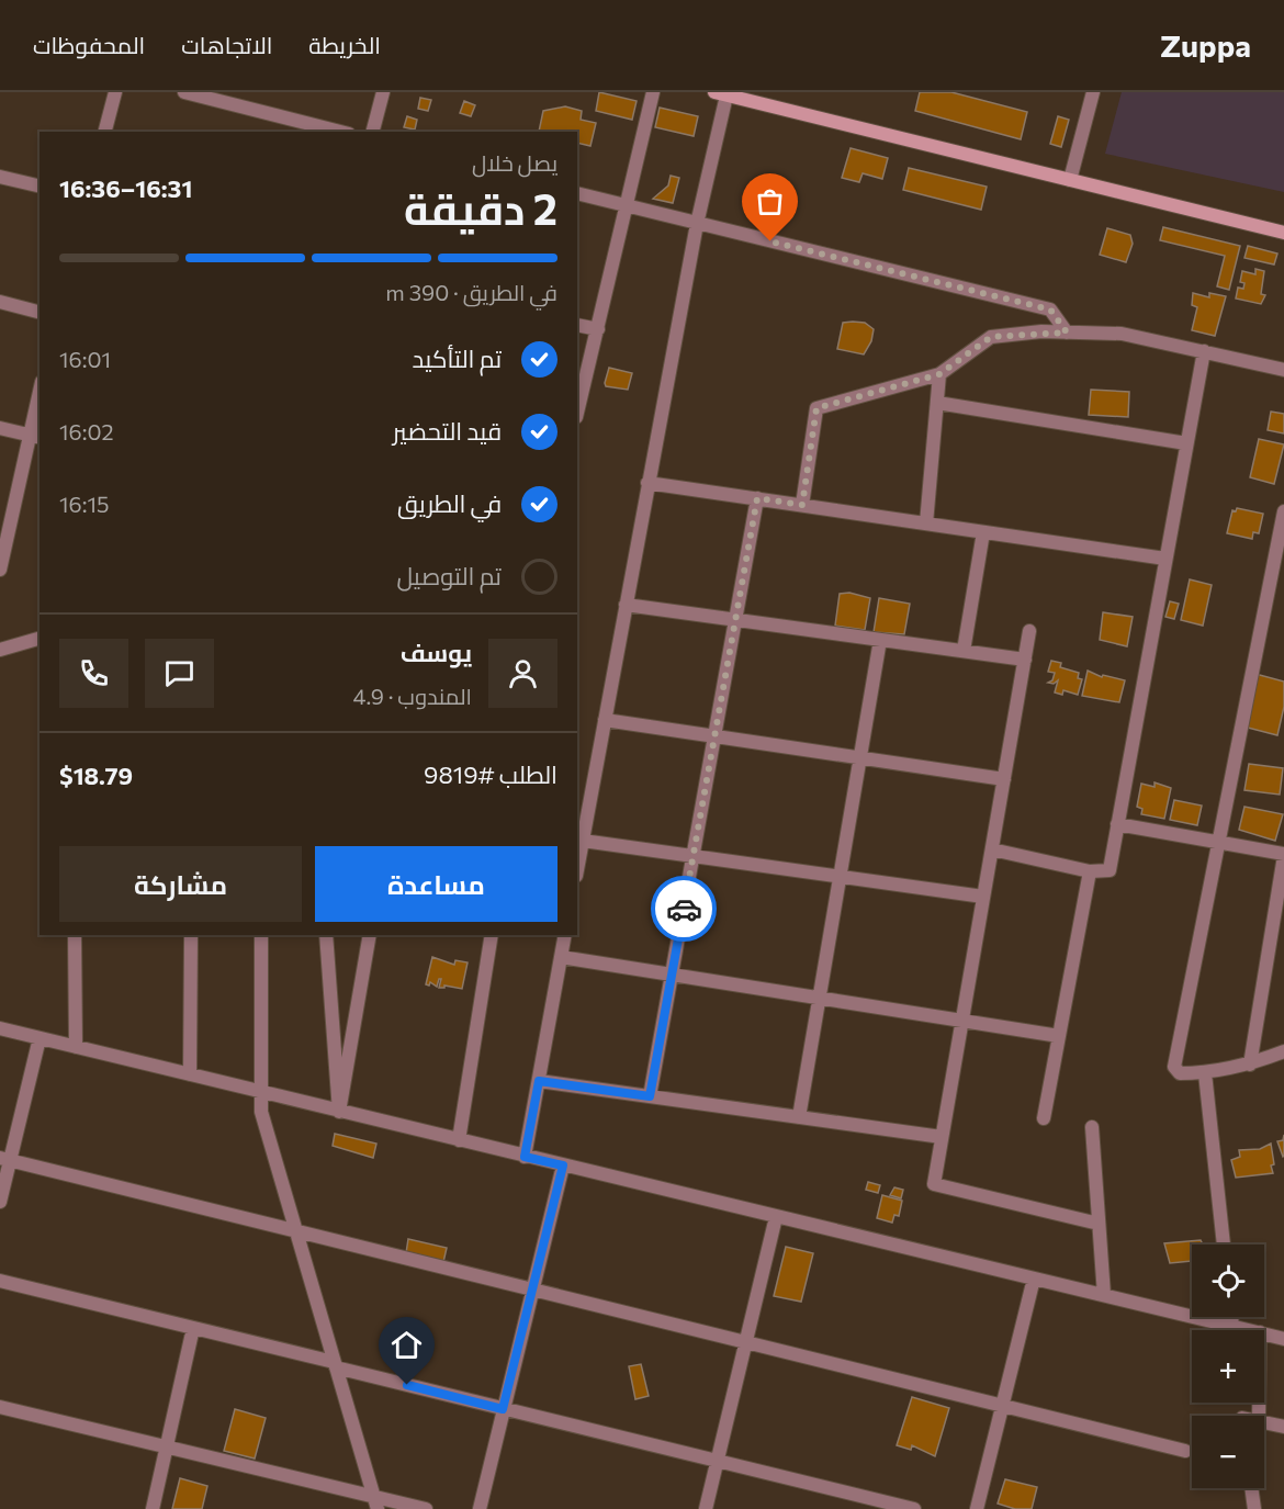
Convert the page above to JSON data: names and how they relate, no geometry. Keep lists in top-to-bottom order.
{
  "page": {
    "header": "Zuppa",
    "nav": ["الخريطة", "الاتجاهات", "المحفوظات"],
    "heading": ["2 دقيقة", "يصل خلال", "16:31–16:36"],
    "panel": [
      "يوسف",
      "المندوب · 4.9",
      "الطلب #9819",
      "$18.79"
    ],
    "bar": "في الطريق · 390 m",
    "list": [
      ["تم التأكيد", "16:01"],
      ["قيد التحضير", "16:02"],
      ["في الطريق", "16:15"],
      "تم التوصيل"
    ],
    "buttons": ["مساعدة", "مشاركة"],
    "map_buttons": ["+", "−"]
  }
}
